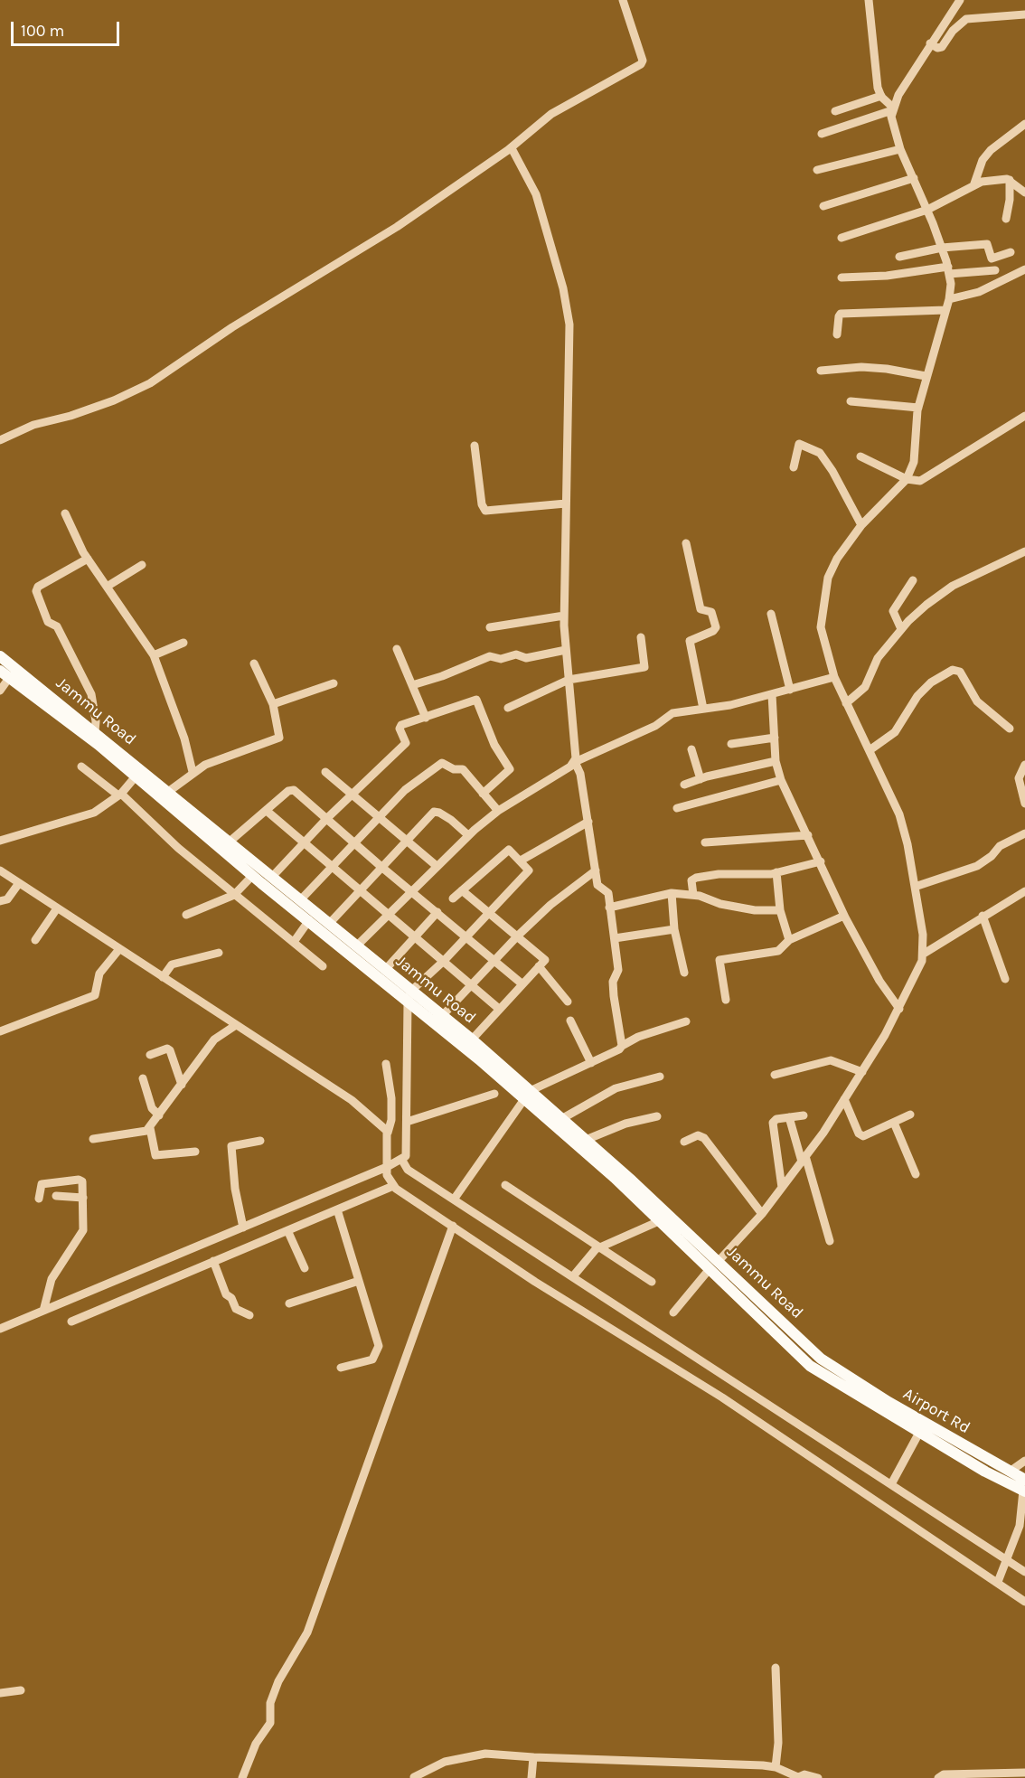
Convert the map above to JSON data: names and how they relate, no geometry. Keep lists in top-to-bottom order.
{
  "streets": {
    "main road": ["Jammu Road", "Airport Rd"]
  },
  "crossings": [
    ["Jammu Road", "Airport Rd"]
  ],
  "scale_bar": "100 m"
}
